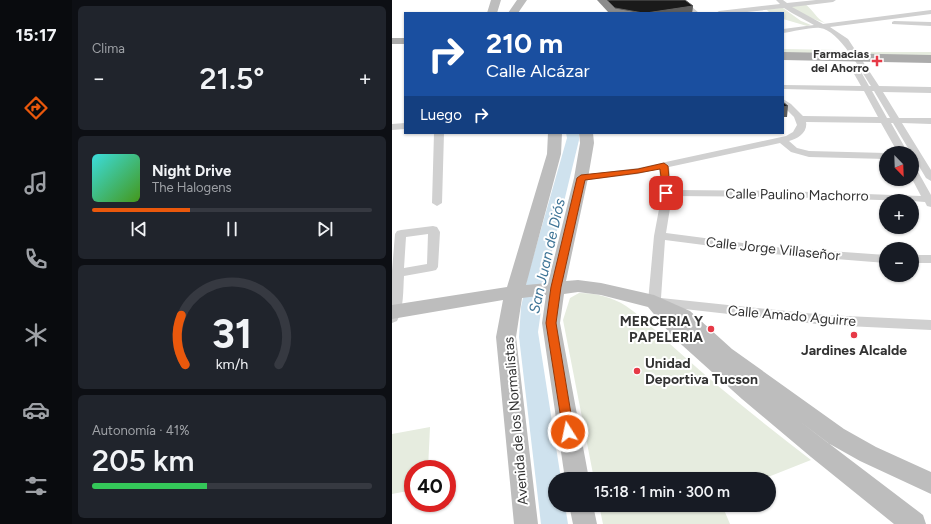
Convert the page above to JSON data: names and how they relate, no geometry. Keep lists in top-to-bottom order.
{
  "streets": {
    "street": [
      "Calle Paulino Machorro",
      "Calle Jorge Villaseñor",
      "Calle Amado Aguirre",
      "Avenida de los Normalistas"
    ]
  },
  "water": ["San Juan de Diós"],
  "places": {
    "health": ["Farmacias del Ahorro"],
    "other": ["MERCERIA Y PAPELERIA", "Jardines Alcalde", "Unidad Deportiva Tucson"]
  },
  "north": "bottom right",
  "page": {
    "tabs": "15:17",
    "tile": [
      "Clima",
      ["Autonomía · 41%", "205 km"]
    ],
    "turn": ["210 m", "Calle Alcázar"],
    "heat": ["−", "21.5°", "+"],
    "then": "Luego",
    "map_buttons": ["+", "−"],
    "song": ["Night Drive", "The Halogens"],
    "limit": "40",
    "trip": "15:18 · 1 min · 300 m",
    "gauge": ["31", "km/h"]
  }
}
